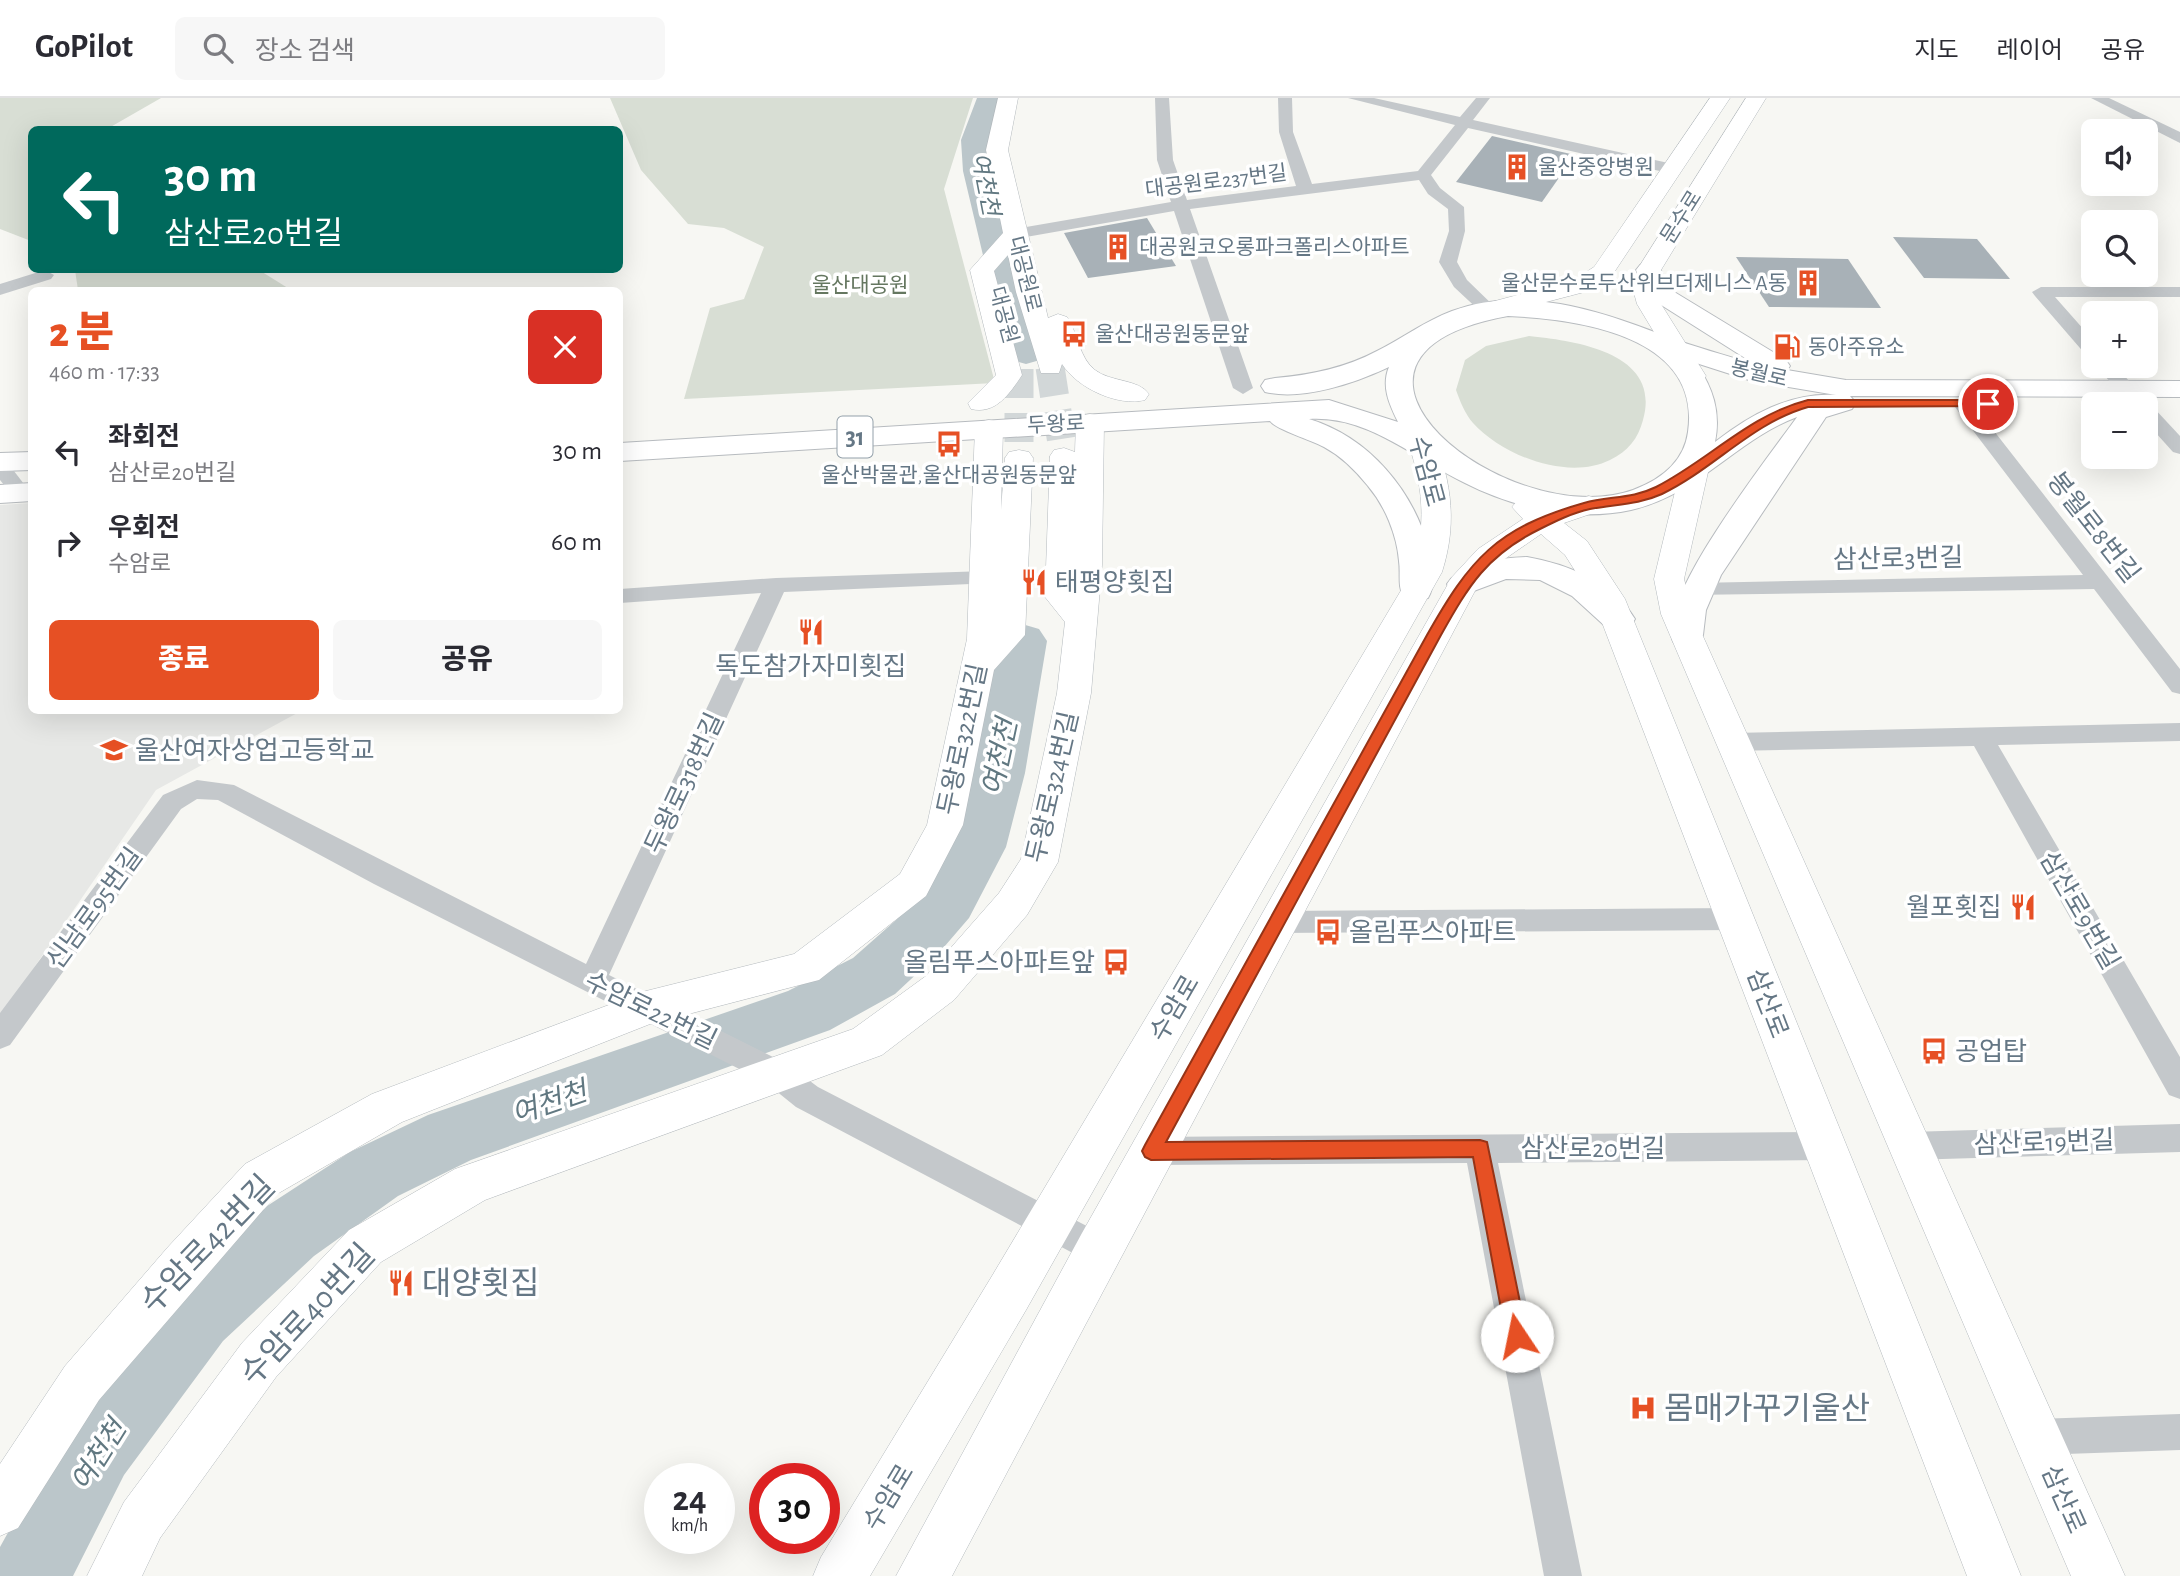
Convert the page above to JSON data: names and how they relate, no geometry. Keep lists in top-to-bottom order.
{
  "streets": {
    "main road": [
      "문수로",
      "대공원로",
      "봉월로",
      "두왕로",
      "31",
      "수암로",
      "두왕로322번길",
      "두왕로324번길",
      "삼산로",
      "수암로42번길",
      "수암로40번길"
    ],
    "street": [
      "대공원로237번길",
      "봉월로8번길",
      "삼산로3번길",
      "두왕로318번길",
      "신남로95번길",
      "삼산로9번길",
      "수암로22번길",
      "삼산로19번길",
      "삼산로20번길"
    ]
  },
  "crossings": [
    ["대공원로237번길", "대공원로"],
    ["문수로", "봉월로"],
    ["봉월로", "두왕로"],
    ["봉월로", "수암로"],
    ["봉월로", "봉월로8번길"],
    ["봉월로", "삼산로"],
    ["두왕로", "수암로"],
    ["두왕로", "두왕로322번길"],
    ["두왕로", "두왕로324번길"],
    ["두왕로", "삼산로"],
    ["수암로", "삼산로"],
    ["수암로", "수암로22번길"],
    ["수암로", "삼산로20번길"],
    ["봉월로8번길", "삼산로3번길"],
    ["두왕로322번길", "수암로22번길"],
    ["두왕로322번길", "수암로42번길"],
    ["두왕로318번길", "수암로22번길"],
    ["두왕로324번길", "수암로22번길"],
    ["두왕로324번길", "수암로40번길"],
    ["신남로95번길", "수암로22번길"],
    ["삼산로", "삼산로19번길"],
    ["삼산로", "삼산로20번길"],
    ["수암로22번길", "수암로42번길"],
    ["수암로22번길", "수암로40번길"]
  ],
  "water": ["여천천"],
  "parks": ["울산대공원"],
  "places": {
    "building": ["울산중앙병원", "대공원코오롱파크폴리스아파트", "울산문수로두산위브더제니스 A동"],
    "bus stop": [
      "울산대공원동문앞",
      "울산박물관,울산대공원동문앞",
      "올림푸스아파트",
      "올림푸스아파트앞",
      "공업탑"
    ],
    "fuel station": ["동아주유소"],
    "restaurant": [
      "태평양횟집",
      "독도참가자미횟집",
      "월포횟집",
      "대양횟집"
    ],
    "school or university": ["울산여자상업고등학교"],
    "hospital": ["몸매가꾸기울산"]
  },
  "page": {
    "header": "GoPilot",
    "search": "장소 검색",
    "nav": ["지도", "레이어", "공유"],
    "map_buttons": ["+", "−"],
    "turn": ["30 m", "삼산로20번길"],
    "heading": ["2 분", "460 m · 17:33"],
    "list": [
      {
        "name": "좌회전",
        "note": "삼산로20번길",
        "value": "30 m"
      },
      {
        "name": "우회전",
        "note": "수암로",
        "value": "60 m"
      }
    ],
    "buttons": ["종료", "공유"],
    "speed": "24 km/h",
    "limit": "30"
  }
}
